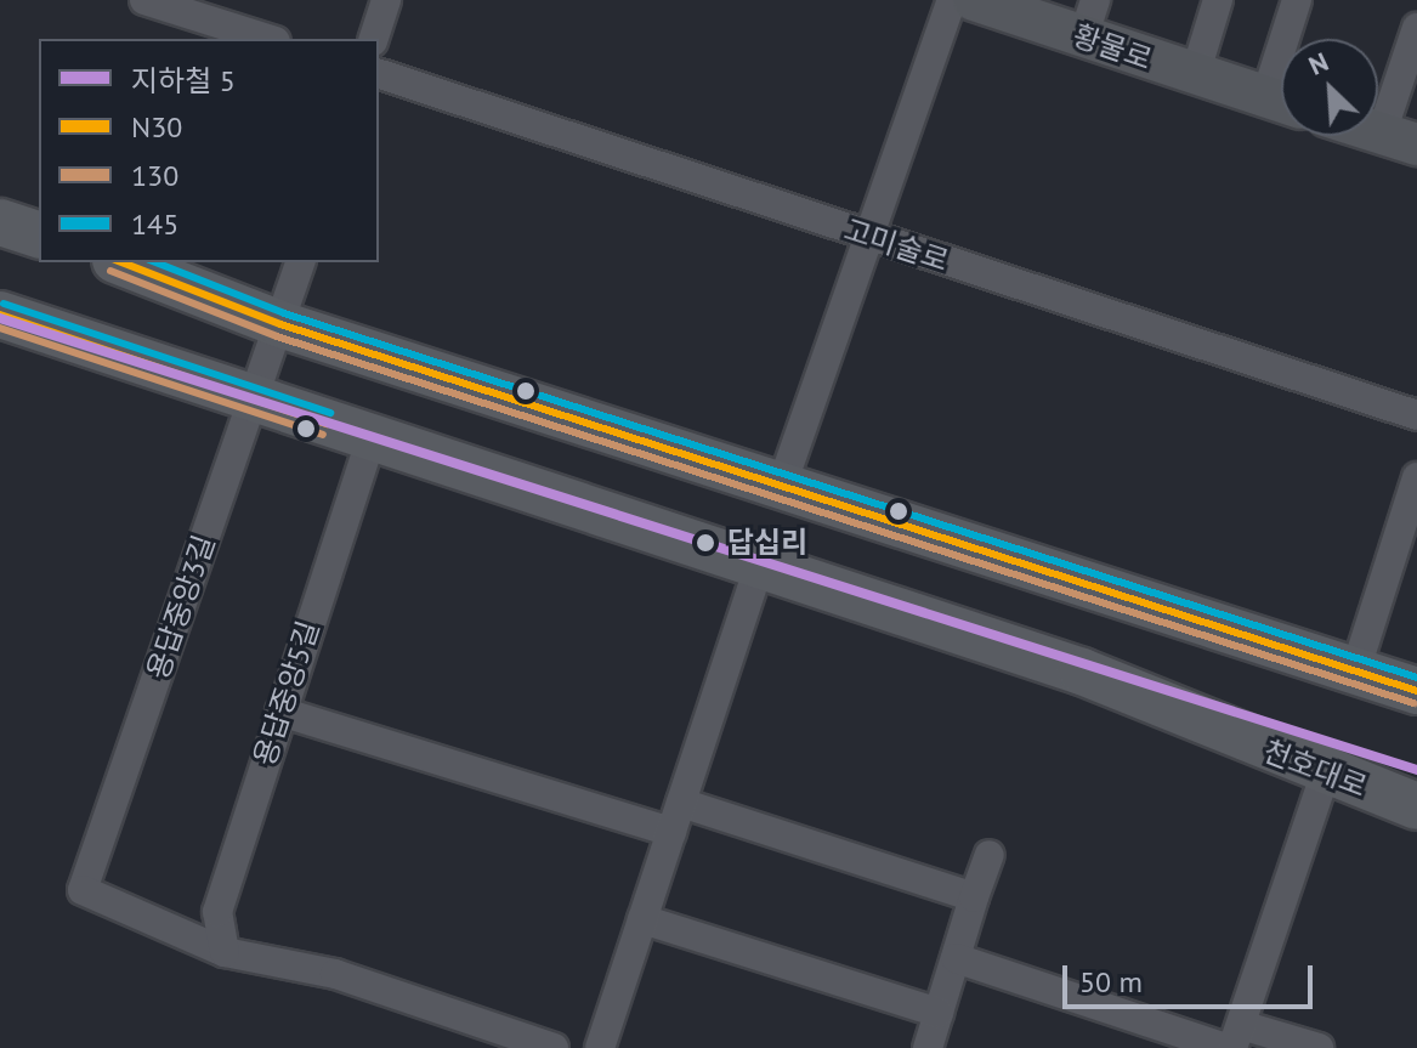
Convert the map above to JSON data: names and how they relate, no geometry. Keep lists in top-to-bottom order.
{
  "streets": {
    "main road": ["천호대로"],
    "street": [
      "황물로",
      "고미술로",
      "용답중앙3길",
      "용답중앙5길"
    ]
  },
  "crossings": [
    ["용답중앙3길", "용답중앙5길"],
    ["용답중앙3길", "천호대로"],
    ["용답중앙5길", "천호대로"]
  ],
  "places": ["답십리"],
  "lines": [
    "transit line N30",
    "transit line 145",
    "transit line 130",
    "metro line 5"
  ],
  "legend": [
    "지하철 5",
    "N30",
    "130",
    "145"
  ],
  "scale_bar": "50 m",
  "north": "top left"
}
